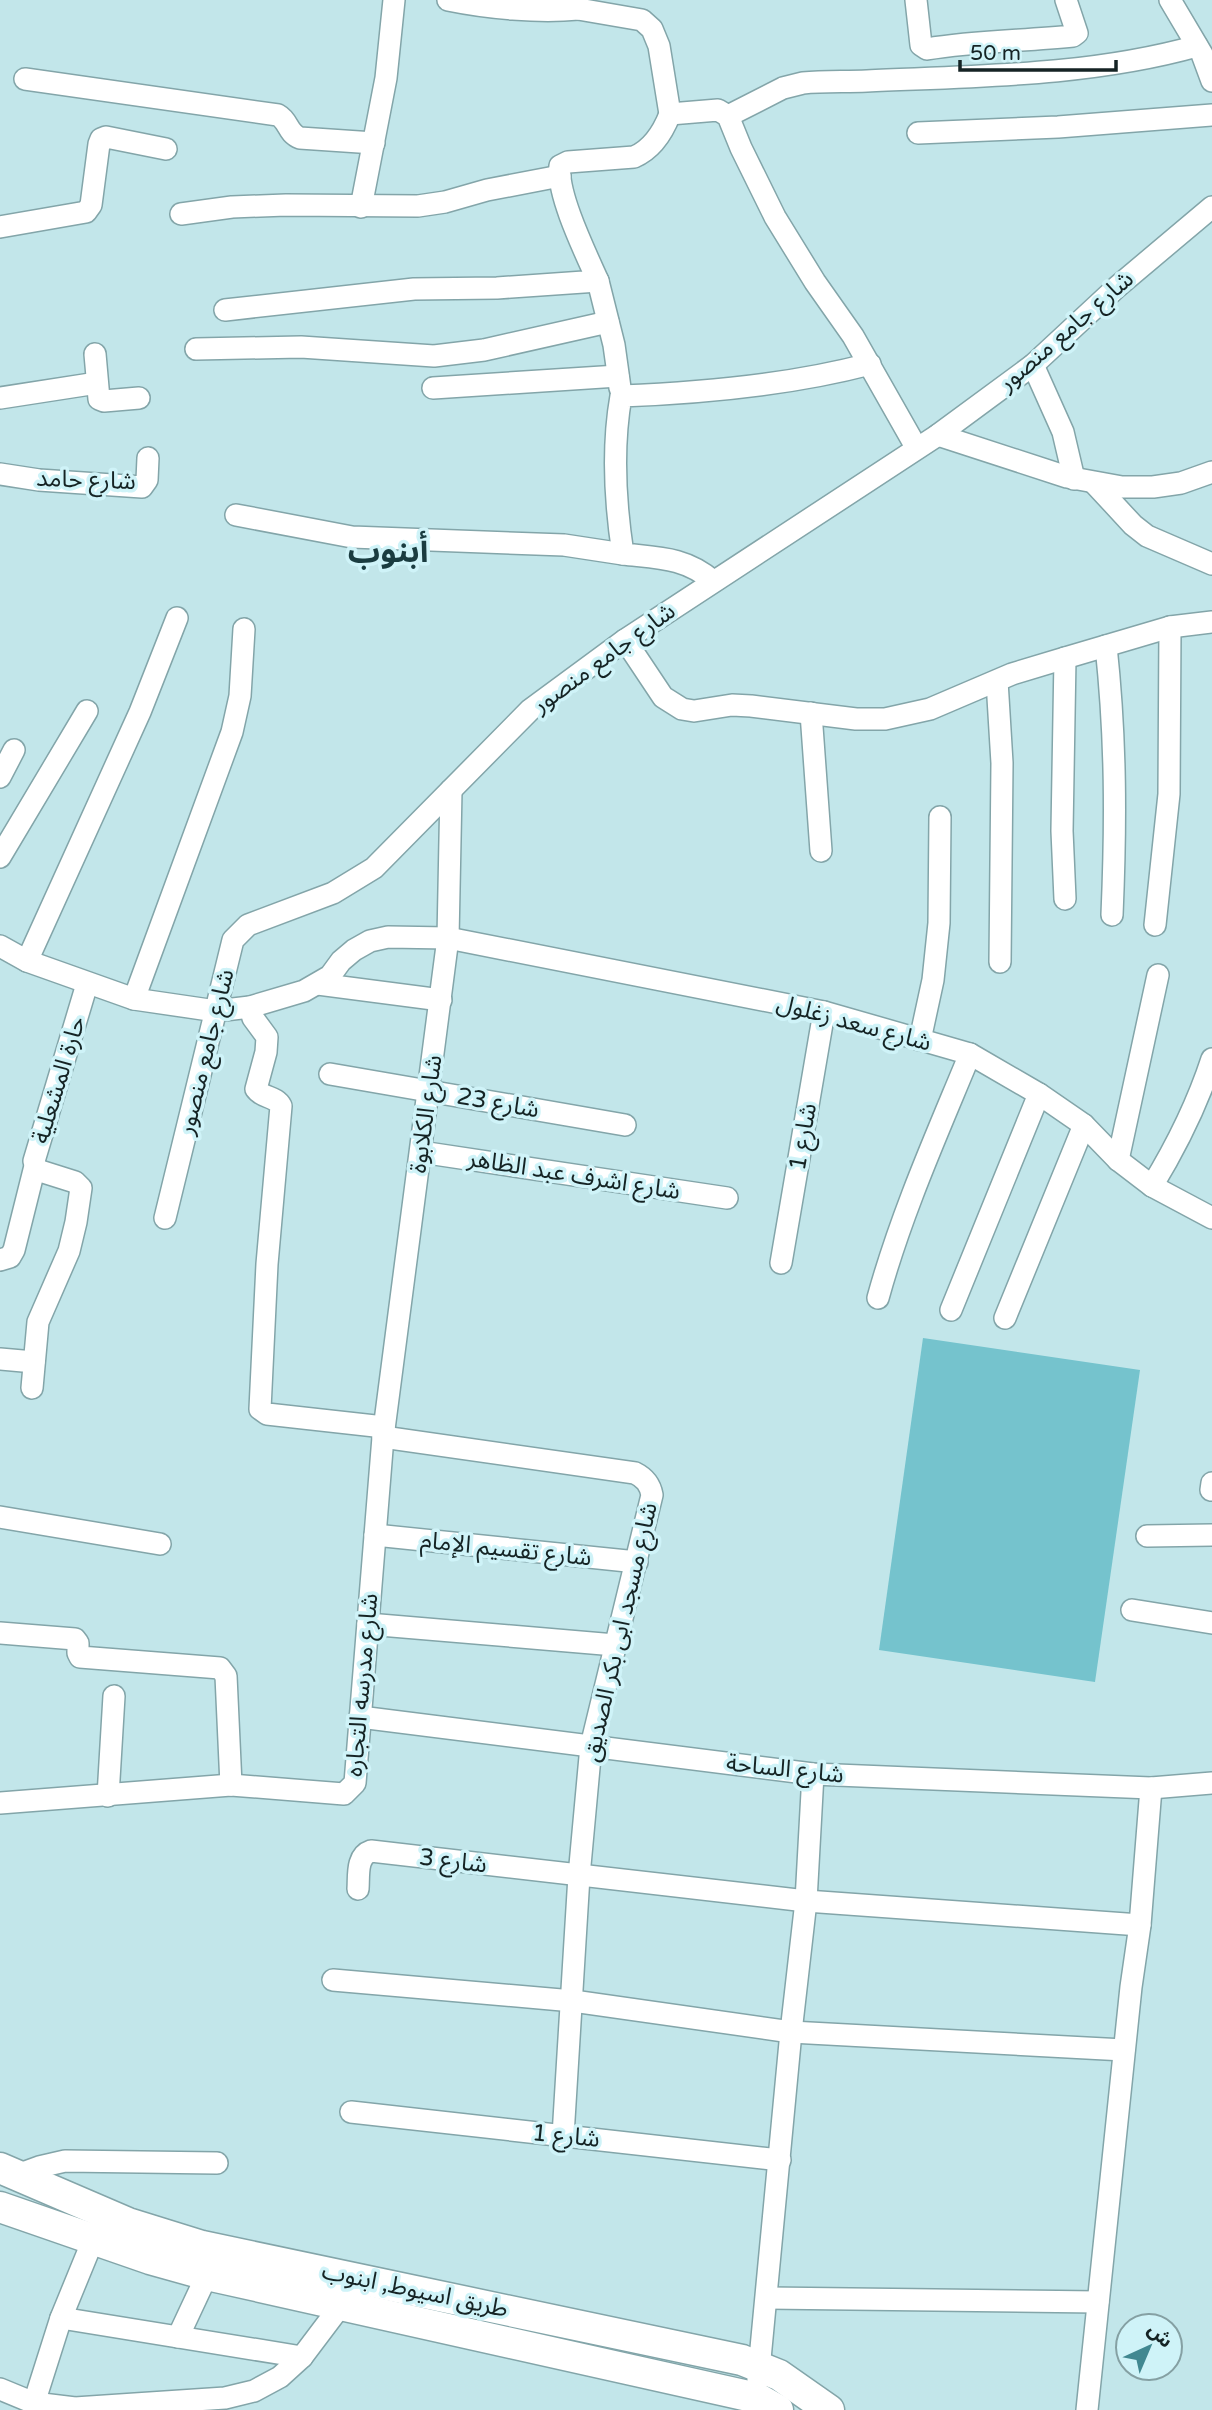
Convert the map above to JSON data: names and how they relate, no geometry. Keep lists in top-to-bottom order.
{
  "streets": {
    "main road": ["طريق اسيوط, ابنوب"],
    "street": [
      "شارع جامع منصور",
      "شارع حامد",
      "شارع سعد زغلول",
      "حارة المشعلية",
      "شارع 23",
      "شارع الكلابوة",
      "شارع 1",
      "شارع اشرف عبد الظاهر",
      "شارع تقسيم الإمام",
      "شارع مسجد ابى بكر الصديق",
      "شارع مدرسه التجاره",
      "شارع الساحة",
      "شارع 3"
    ]
  },
  "crossings": [
    ["شارع جامع منصور", "شارع الكلابوة"],
    ["شارع سعد زغلول", "شارع الكلابوة"],
    ["شارع سعد زغلول", "شارع 1"],
    ["شارع 23", "شارع الكلابوة"],
    ["شارع الكلابوة", "شارع اشرف عبد الظاهر"],
    ["شارع الكلابوة", "شارع مسجد ابى بكر الصديق"],
    ["شارع الكلابوة", "شارع مدرسه التجاره"],
    ["شارع 1", "شارع مسجد ابى بكر الصديق"],
    ["شارع تقسيم الإمام", "شارع مسجد ابى بكر الصديق"],
    ["شارع تقسيم الإمام", "شارع مدرسه التجاره"],
    ["شارع مسجد ابى بكر الصديق", "شارع مدرسه التجاره"],
    ["شارع مسجد ابى بكر الصديق", "شارع الساحة"],
    ["شارع مسجد ابى بكر الصديق", "شارع 3"],
    ["شارع مدرسه التجاره", "شارع الساحة"]
  ],
  "districts": ["أبنوب"],
  "scale_bar": "50 m",
  "north": "top right"
}
